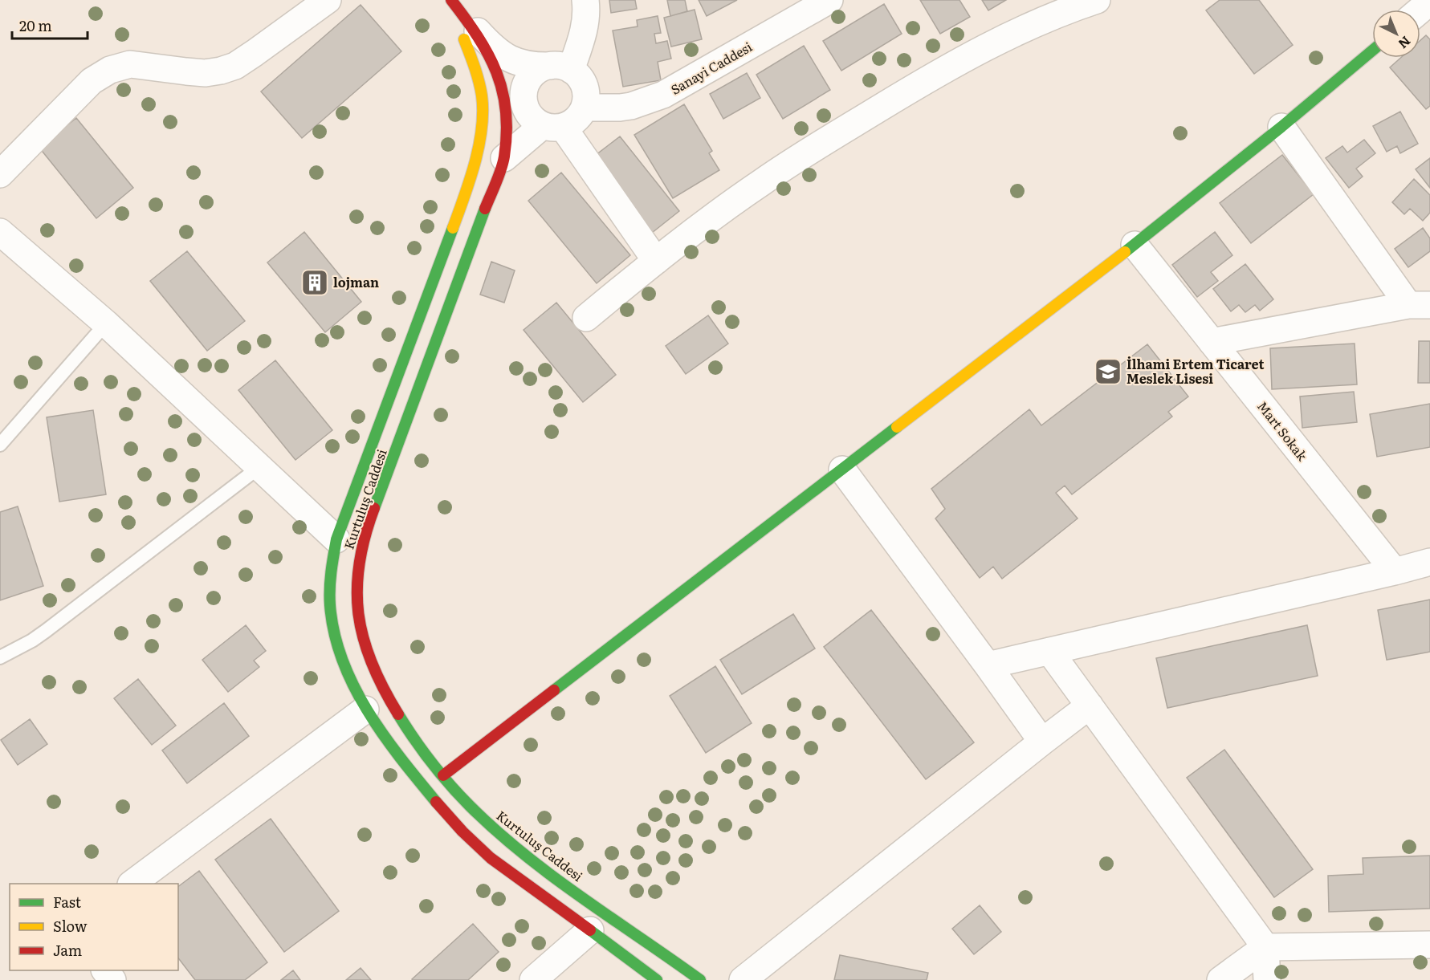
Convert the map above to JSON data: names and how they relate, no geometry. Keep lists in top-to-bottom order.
{
  "streets": {
    "main road": ["Kurtuluş Caddesi"],
    "street": ["Sanayi Caddesi", "Mart Sokak"]
  },
  "places": {
    "building": ["lojman"],
    "school or university": ["İlhami Ertem Ticaret Meslek Lisesi"]
  },
  "legend": ["Fast", "Slow", "Jam"],
  "scale_bar": "20 m",
  "north": "bottom right"
}
